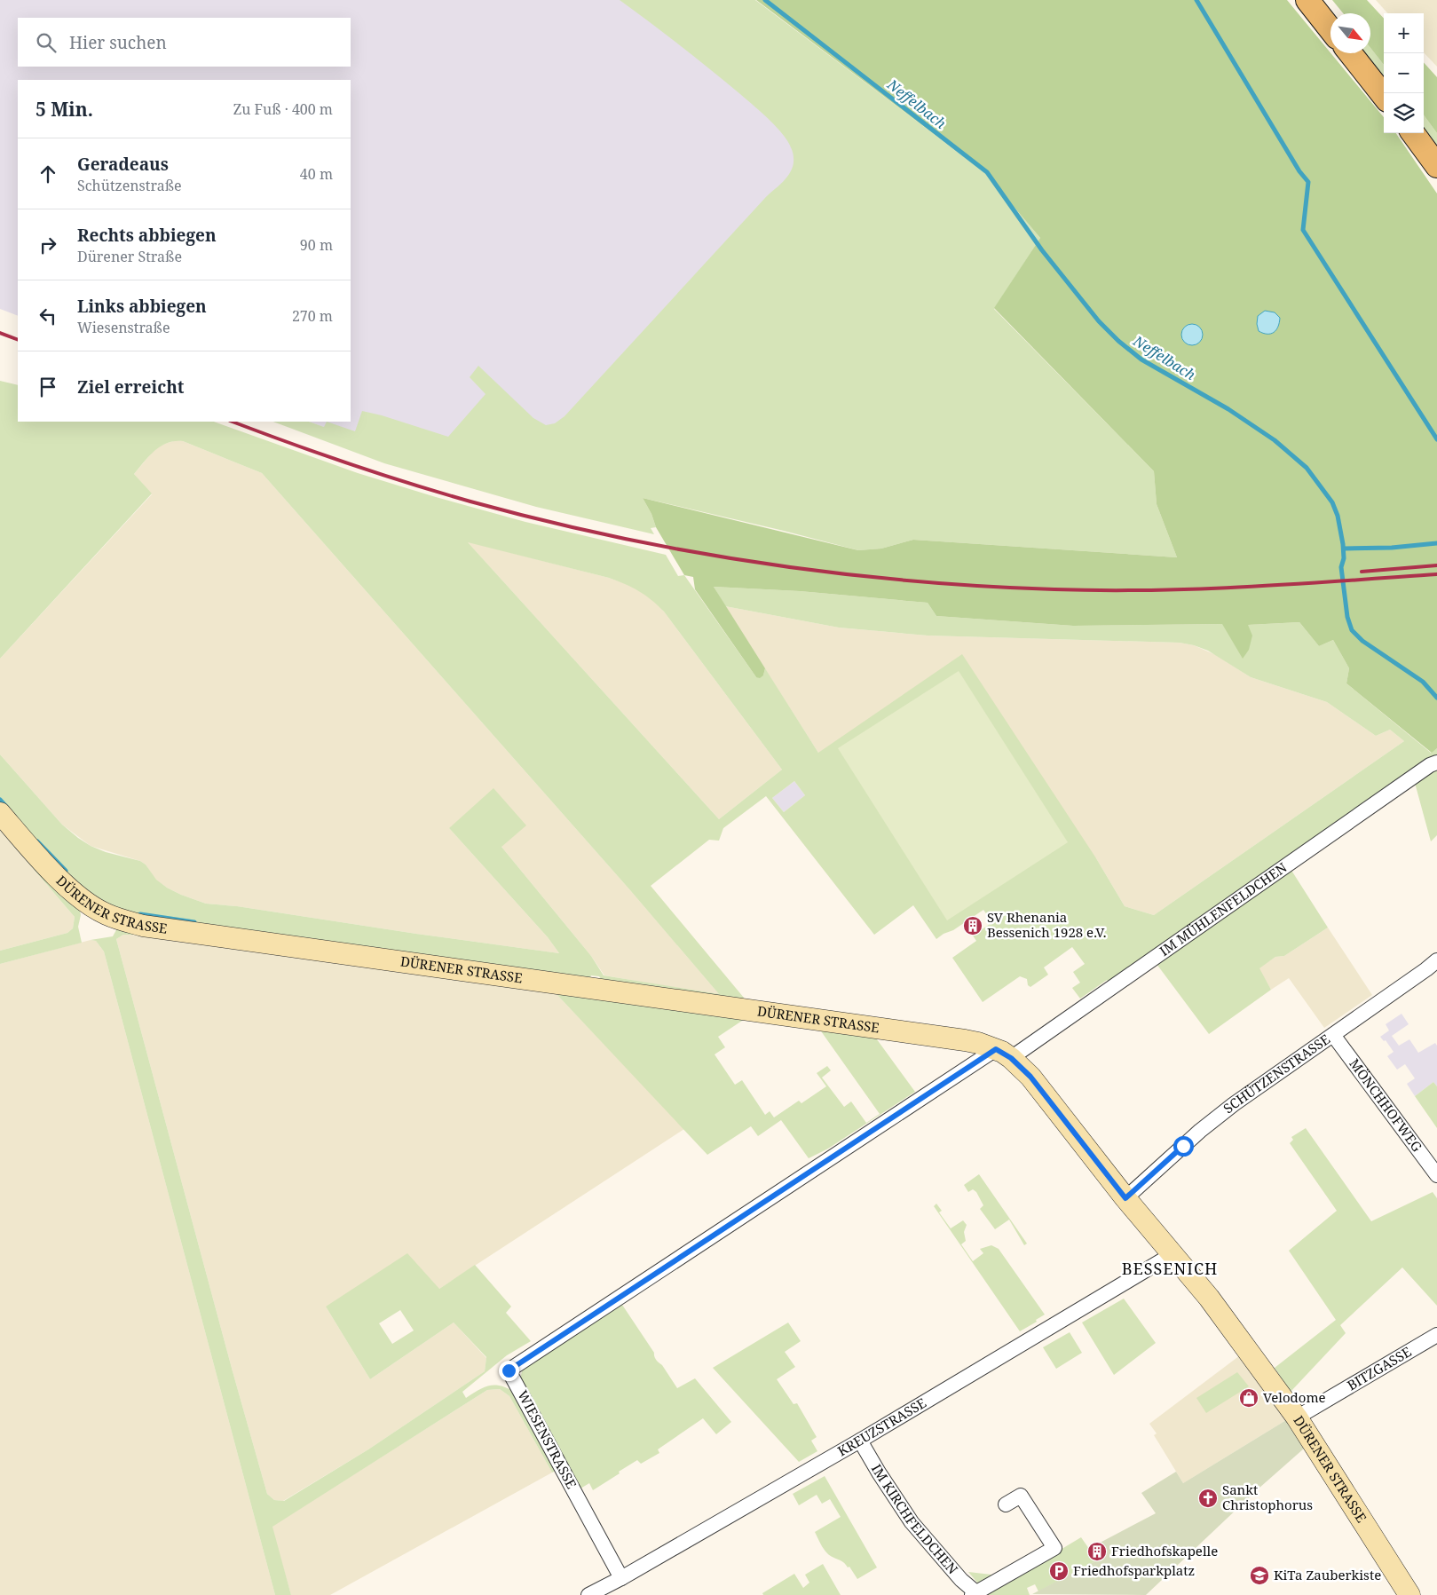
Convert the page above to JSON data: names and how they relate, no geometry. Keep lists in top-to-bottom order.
{
  "streets": {
    "street": [
      "DÜRENER STRASSE",
      "IM MÜHLENFELDCHEN",
      "SCHÜTZENSTRASSE",
      "MÖNCHHOFWEG",
      "BITZGASSE",
      "KREUZSTRASSE",
      "WIESENSTRASSE",
      "IM KIRCHFELDCHEN"
    ]
  },
  "crossings": [
    ["DÜRENER STRASSE", "IM MÜHLENFELDCHEN"],
    ["DÜRENER STRASSE", "SCHÜTZENSTRASSE"],
    ["DÜRENER STRASSE", "BITZGASSE"],
    ["DÜRENER STRASSE", "KREUZSTRASSE"],
    ["DÜRENER STRASSE", "WIESENSTRASSE"],
    ["IM MÜHLENFELDCHEN", "WIESENSTRASSE"],
    ["SCHÜTZENSTRASSE", "MÖNCHHOFWEG"],
    ["KREUZSTRASSE", "WIESENSTRASSE"],
    ["KREUZSTRASSE", "IM KIRCHFELDCHEN"]
  ],
  "districts": ["BESSENICH"],
  "water": ["Neffelbach"],
  "places": {
    "building": ["SV Rhenania Bessenich 1928 e.V.", "Friedhofskapelle"],
    "shop": ["Velodome"],
    "church": ["Sankt Christophorus"],
    "parking": ["Friedhofsparkplatz"],
    "school or university": ["KiTa Zauberkiste"]
  },
  "north": "bottom right",
  "page": {
    "map_buttons": ["+", "−"],
    "search": "Hier suchen",
    "heading": ["5 Min.", "Zu Fuß · 400 m"],
    "list": [
      ["Geradeaus", "Schützenstraße", "40 m"],
      ["Rechts abbiegen", "Dürener Straße", "90 m"],
      ["Links abbiegen", "Wiesenstraße", "270 m"],
      "Ziel erreicht"
    ]
  }
}
